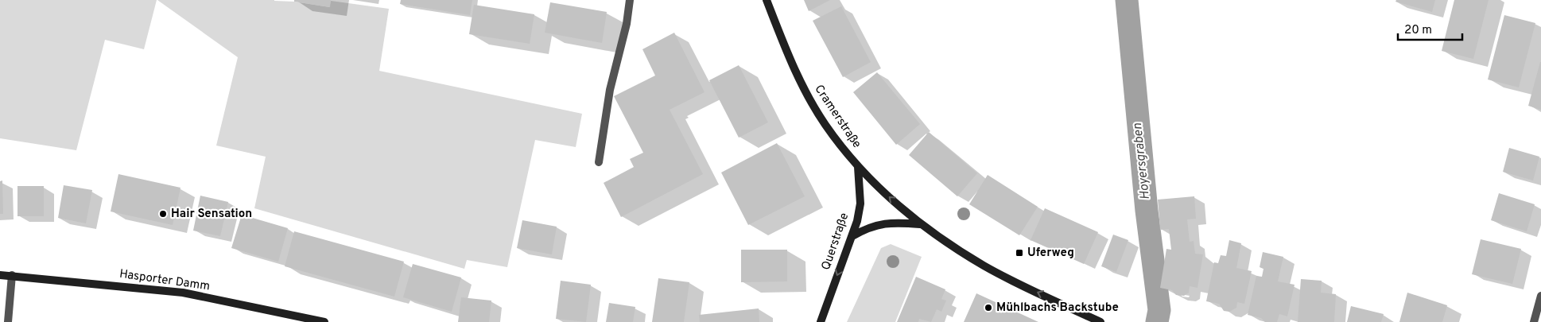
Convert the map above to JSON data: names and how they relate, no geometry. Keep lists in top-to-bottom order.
{
  "streets": {
    "main road": ["Cramerstraße", "Querstraße", "Hasporter Damm"]
  },
  "crossings": [
    ["Cramerstraße", "Querstraße"]
  ],
  "one_way": ["Cramerstraße", "Querstraße"],
  "water": ["Hoyersgraben"],
  "places": {
    "other": ["Hair Sensation", "Mühlbachs Backstube"],
    "transit": ["Uferweg"]
  },
  "scale_bar": "20 m"
}
